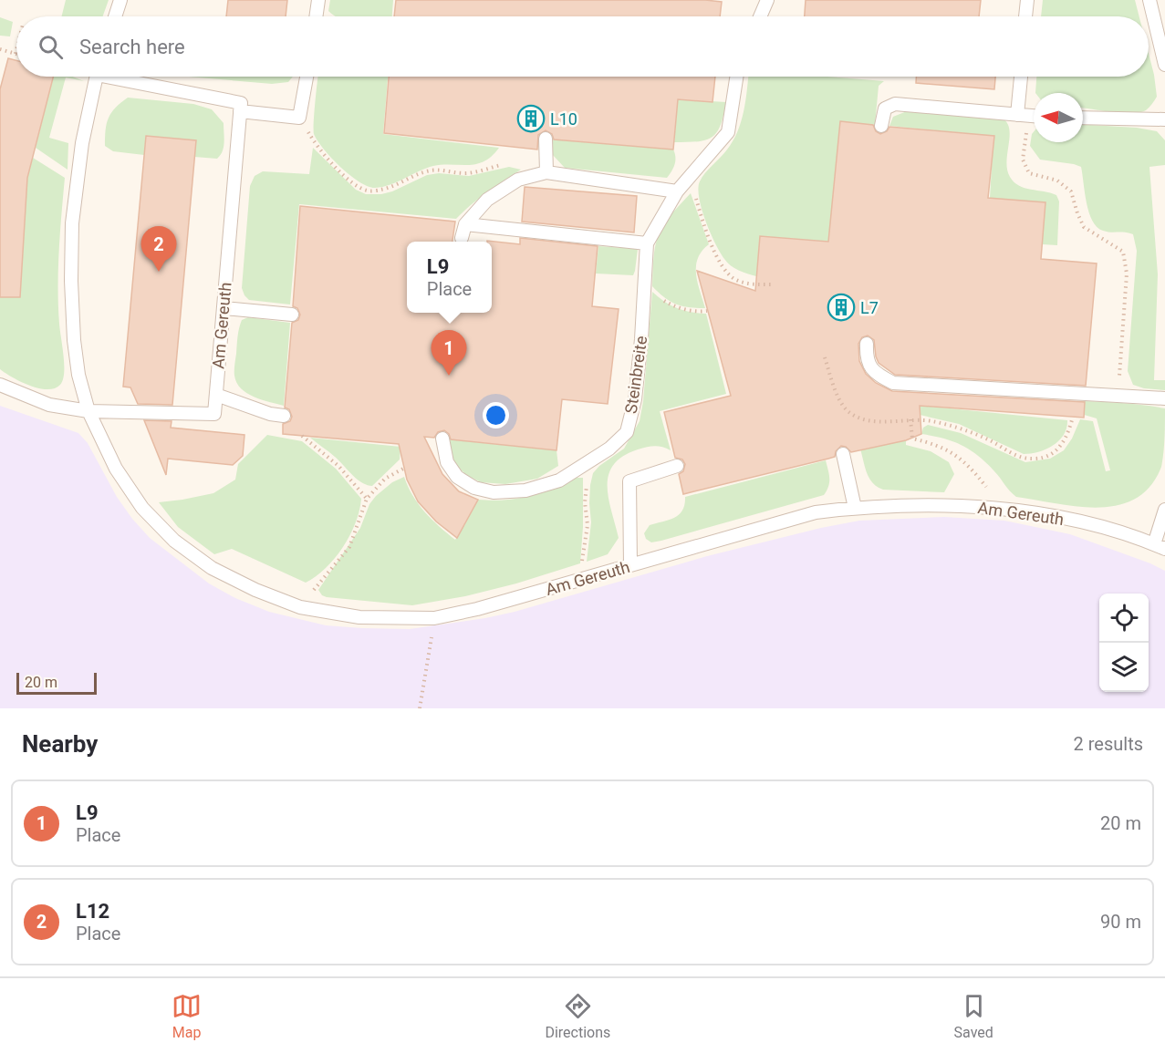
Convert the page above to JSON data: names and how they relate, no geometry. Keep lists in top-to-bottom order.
{
  "streets": {
    "lane": ["Am Gereuth", "Steinbreite"]
  },
  "places": {
    "building": ["L10", "L7"]
  },
  "scale_bar": "20 m",
  "north": "left",
  "page": {
    "search": "Search here",
    "pins": ["2", "1"],
    "popup": ["L9", "Place"],
    "scale": "20 m",
    "heading": ["Nearby", "2 results"],
    "list": [
      {
        "mark": "1",
        "name": "L9",
        "note": "Place",
        "value": "20 m"
      },
      {
        "mark": "2",
        "name": "L12",
        "note": "Place",
        "value": "90 m"
      }
    ],
    "nav": ["Map", "Directions", "Saved"]
  }
}
